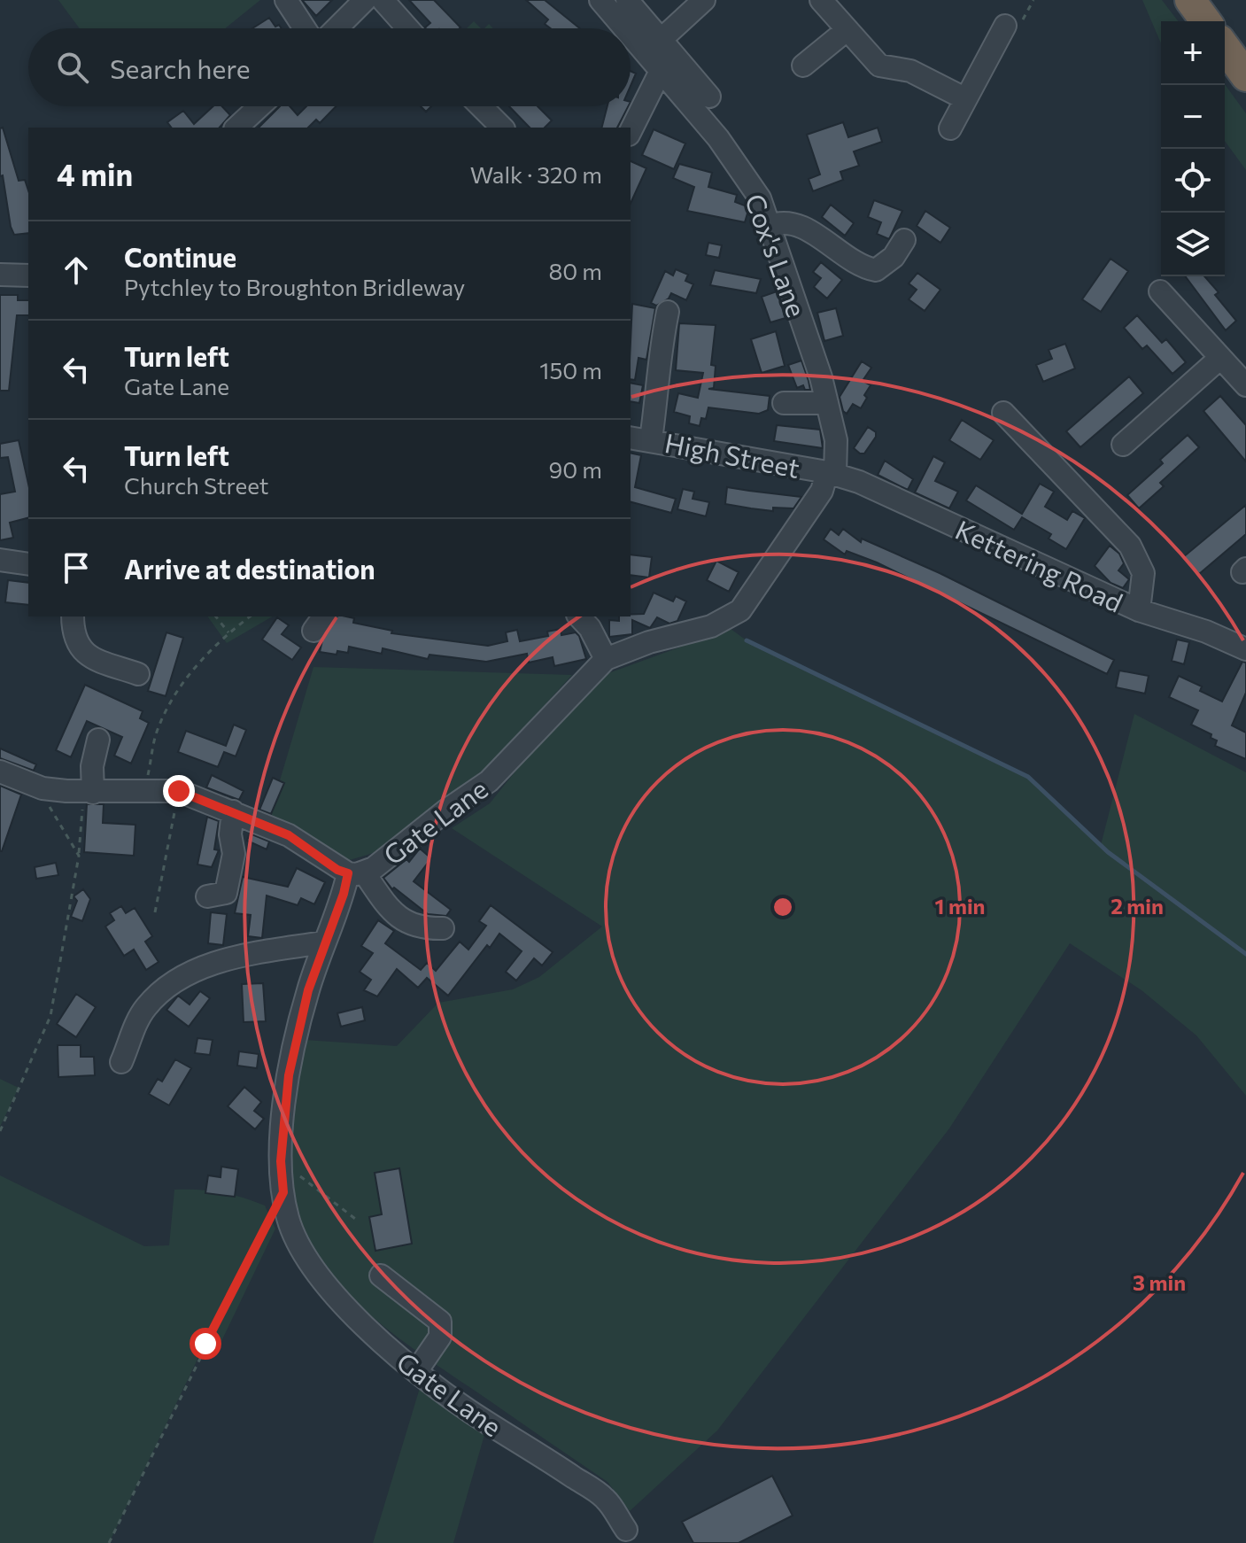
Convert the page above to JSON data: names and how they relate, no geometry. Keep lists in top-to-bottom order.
{
  "streets": {
    "street": [
      "Cox's Lane",
      "High Street",
      "Kettering Road",
      "Gate Lane"
    ]
  },
  "crossings": [
    ["Cox's Lane", "High Street"],
    ["Cox's Lane", "Kettering Road"],
    ["Cox's Lane", "Gate Lane"],
    ["High Street", "Kettering Road"],
    ["High Street", "Gate Lane"],
    ["Kettering Road", "Gate Lane"]
  ],
  "page": {
    "map_buttons": ["+", "−"],
    "search": "Search here",
    "heading": ["4 min", "Walk · 320 m"],
    "list": [
      ["Continue", "Pytchley to Broughton Bridleway", "80 m"],
      ["Turn left", "Gate Lane", "150 m"],
      ["Turn left", "Church Street", "90 m"],
      "Arrive at destination"
    ]
  },
  "rings": ["1 min", "2 min", "3 min"]
}
